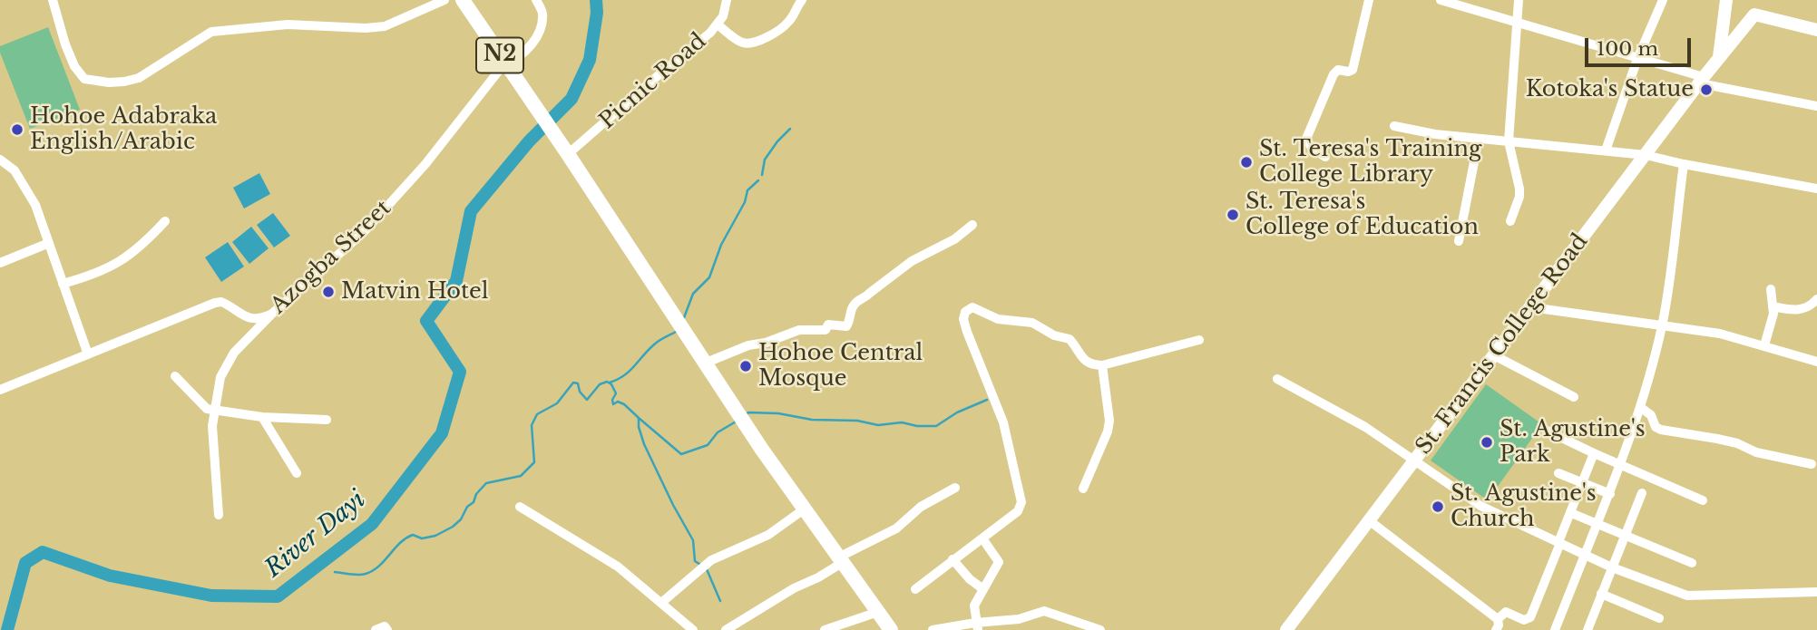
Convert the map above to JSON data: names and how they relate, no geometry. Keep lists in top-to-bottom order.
{
  "streets": {
    "highway": ["N2"],
    "main road": ["St. Francis College Road"],
    "street": ["Picnic Road", "Azogba Street"]
  },
  "crossings": [
    ["N2", "Picnic Road"],
    ["N2", "Azogba Street"]
  ],
  "water": ["River Dayi"],
  "places": [
    "Kotoka's Statue",
    "Hohoe Adabraka English/Arabic",
    "St. Teresa's Training College Library",
    "St. Teresa's College of Education",
    "Matvin Hotel",
    "Hohoe Central Mosque",
    "St. Agustine's Park",
    "St. Agustine's Church"
  ],
  "scale_bar": "100 m"
}
